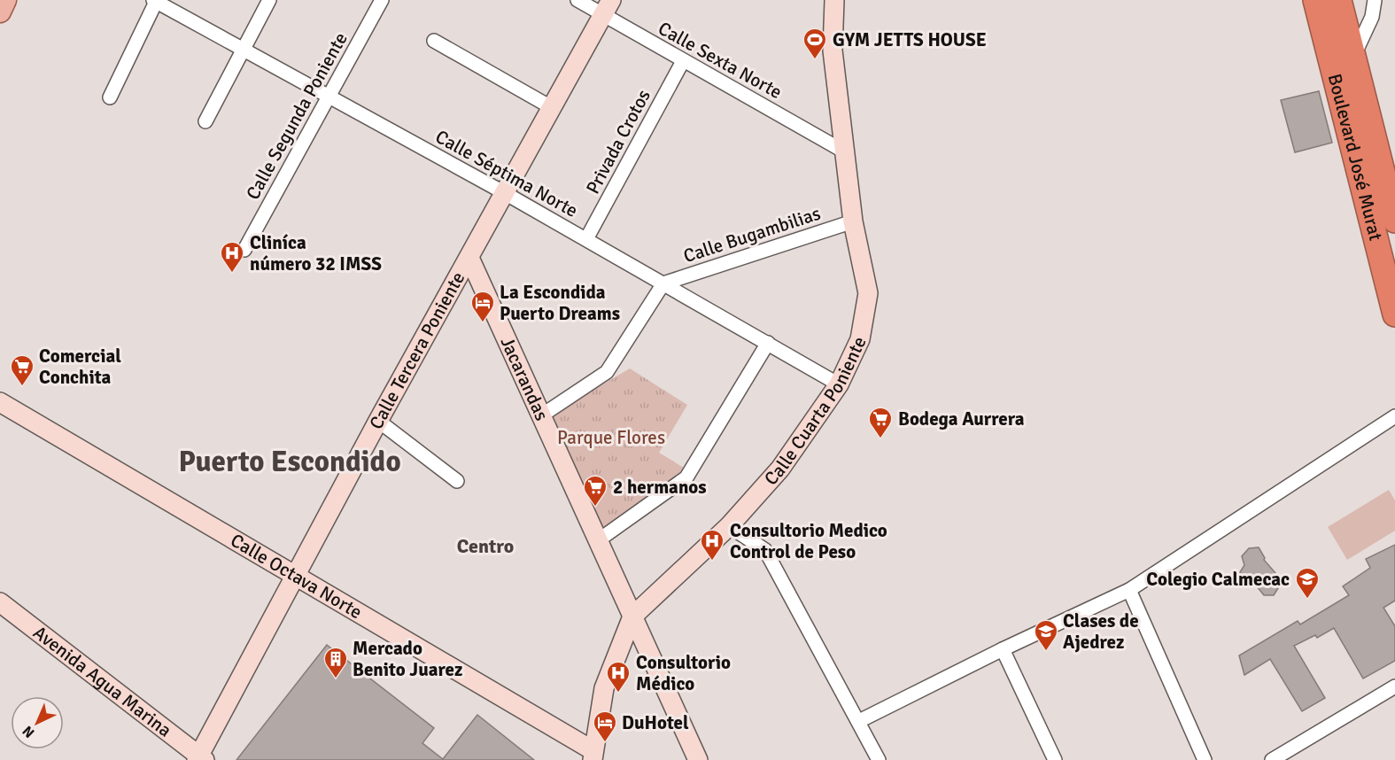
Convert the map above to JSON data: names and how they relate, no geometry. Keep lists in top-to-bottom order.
{
  "streets": {
    "highway": ["Boulevard José Murat"],
    "street": [
      "Calle Sexta Norte",
      "Calle Segunda Poniente",
      "Privada Crotos",
      "Calle Séptima Norte",
      "Calle Bugambilias",
      "Calle Tercera Poniente",
      "Jacarandas",
      "Calle Cuarta Poniente",
      "Calle Octava Norte",
      "Avenida Agua Marina"
    ]
  },
  "crossings": [
    ["Calle Sexta Norte", "Privada Crotos"],
    ["Calle Sexta Norte", "Calle Tercera Poniente"],
    ["Calle Sexta Norte", "Calle Cuarta Poniente"],
    ["Calle Segunda Poniente", "Calle Séptima Norte"],
    ["Privada Crotos", "Calle Séptima Norte"],
    ["Calle Séptima Norte", "Calle Bugambilias"],
    ["Calle Séptima Norte", "Calle Tercera Poniente"],
    ["Calle Séptima Norte", "Calle Cuarta Poniente"],
    ["Calle Bugambilias", "Calle Cuarta Poniente"],
    ["Calle Tercera Poniente", "Jacarandas"],
    ["Calle Tercera Poniente", "Calle Octava Norte"],
    ["Calle Tercera Poniente", "Avenida Agua Marina"],
    ["Jacarandas", "Calle Cuarta Poniente"],
    ["Calle Cuarta Poniente", "Calle Octava Norte"]
  ],
  "districts": ["Puerto Escondido", "Centro"],
  "parks": ["Parque Flores"],
  "places": {
    "sports": ["GYM JETTS HOUSE"],
    "hospital": ["Cliníca número 32 IMSS", "Consultorio Medico Control de Peso", "Consultorio Médico"],
    "hotel": ["La Escondida Puerto Dreams", "DuHotel"],
    "supermarket": ["Comercial Conchita", "Bodega Aurrera", "2 hermanos"],
    "school or university": ["Colegio Calmecac", "Clases de Ajedrez"],
    "building": ["Mercado Benito Juarez"]
  },
  "north": "bottom left"
}
